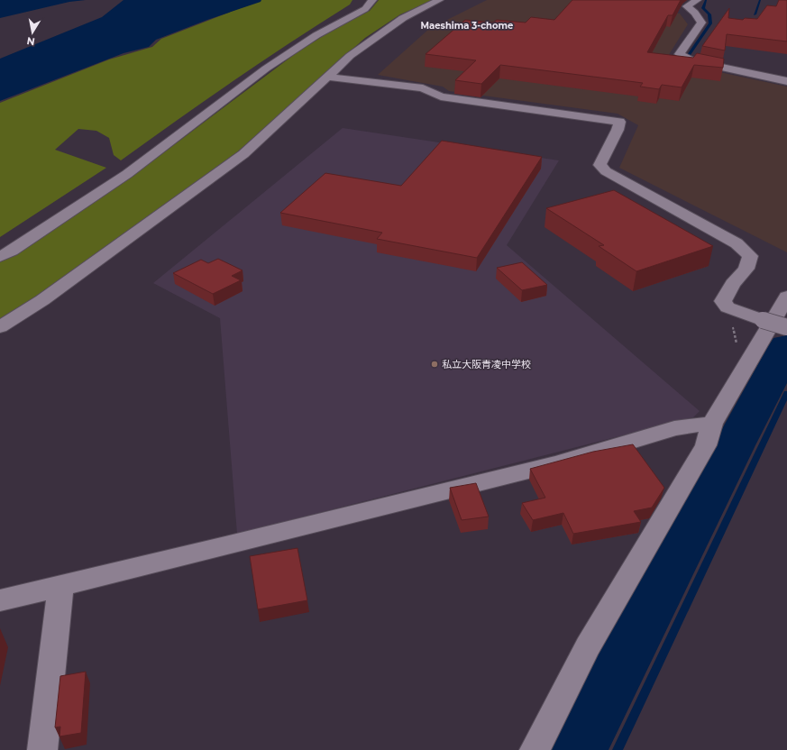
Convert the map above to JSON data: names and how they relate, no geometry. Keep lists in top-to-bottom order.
{
  "districts": ["Maeshima 3-chome"],
  "places": ["私立大阪青凌中学校"],
  "north": "bottom"
}
